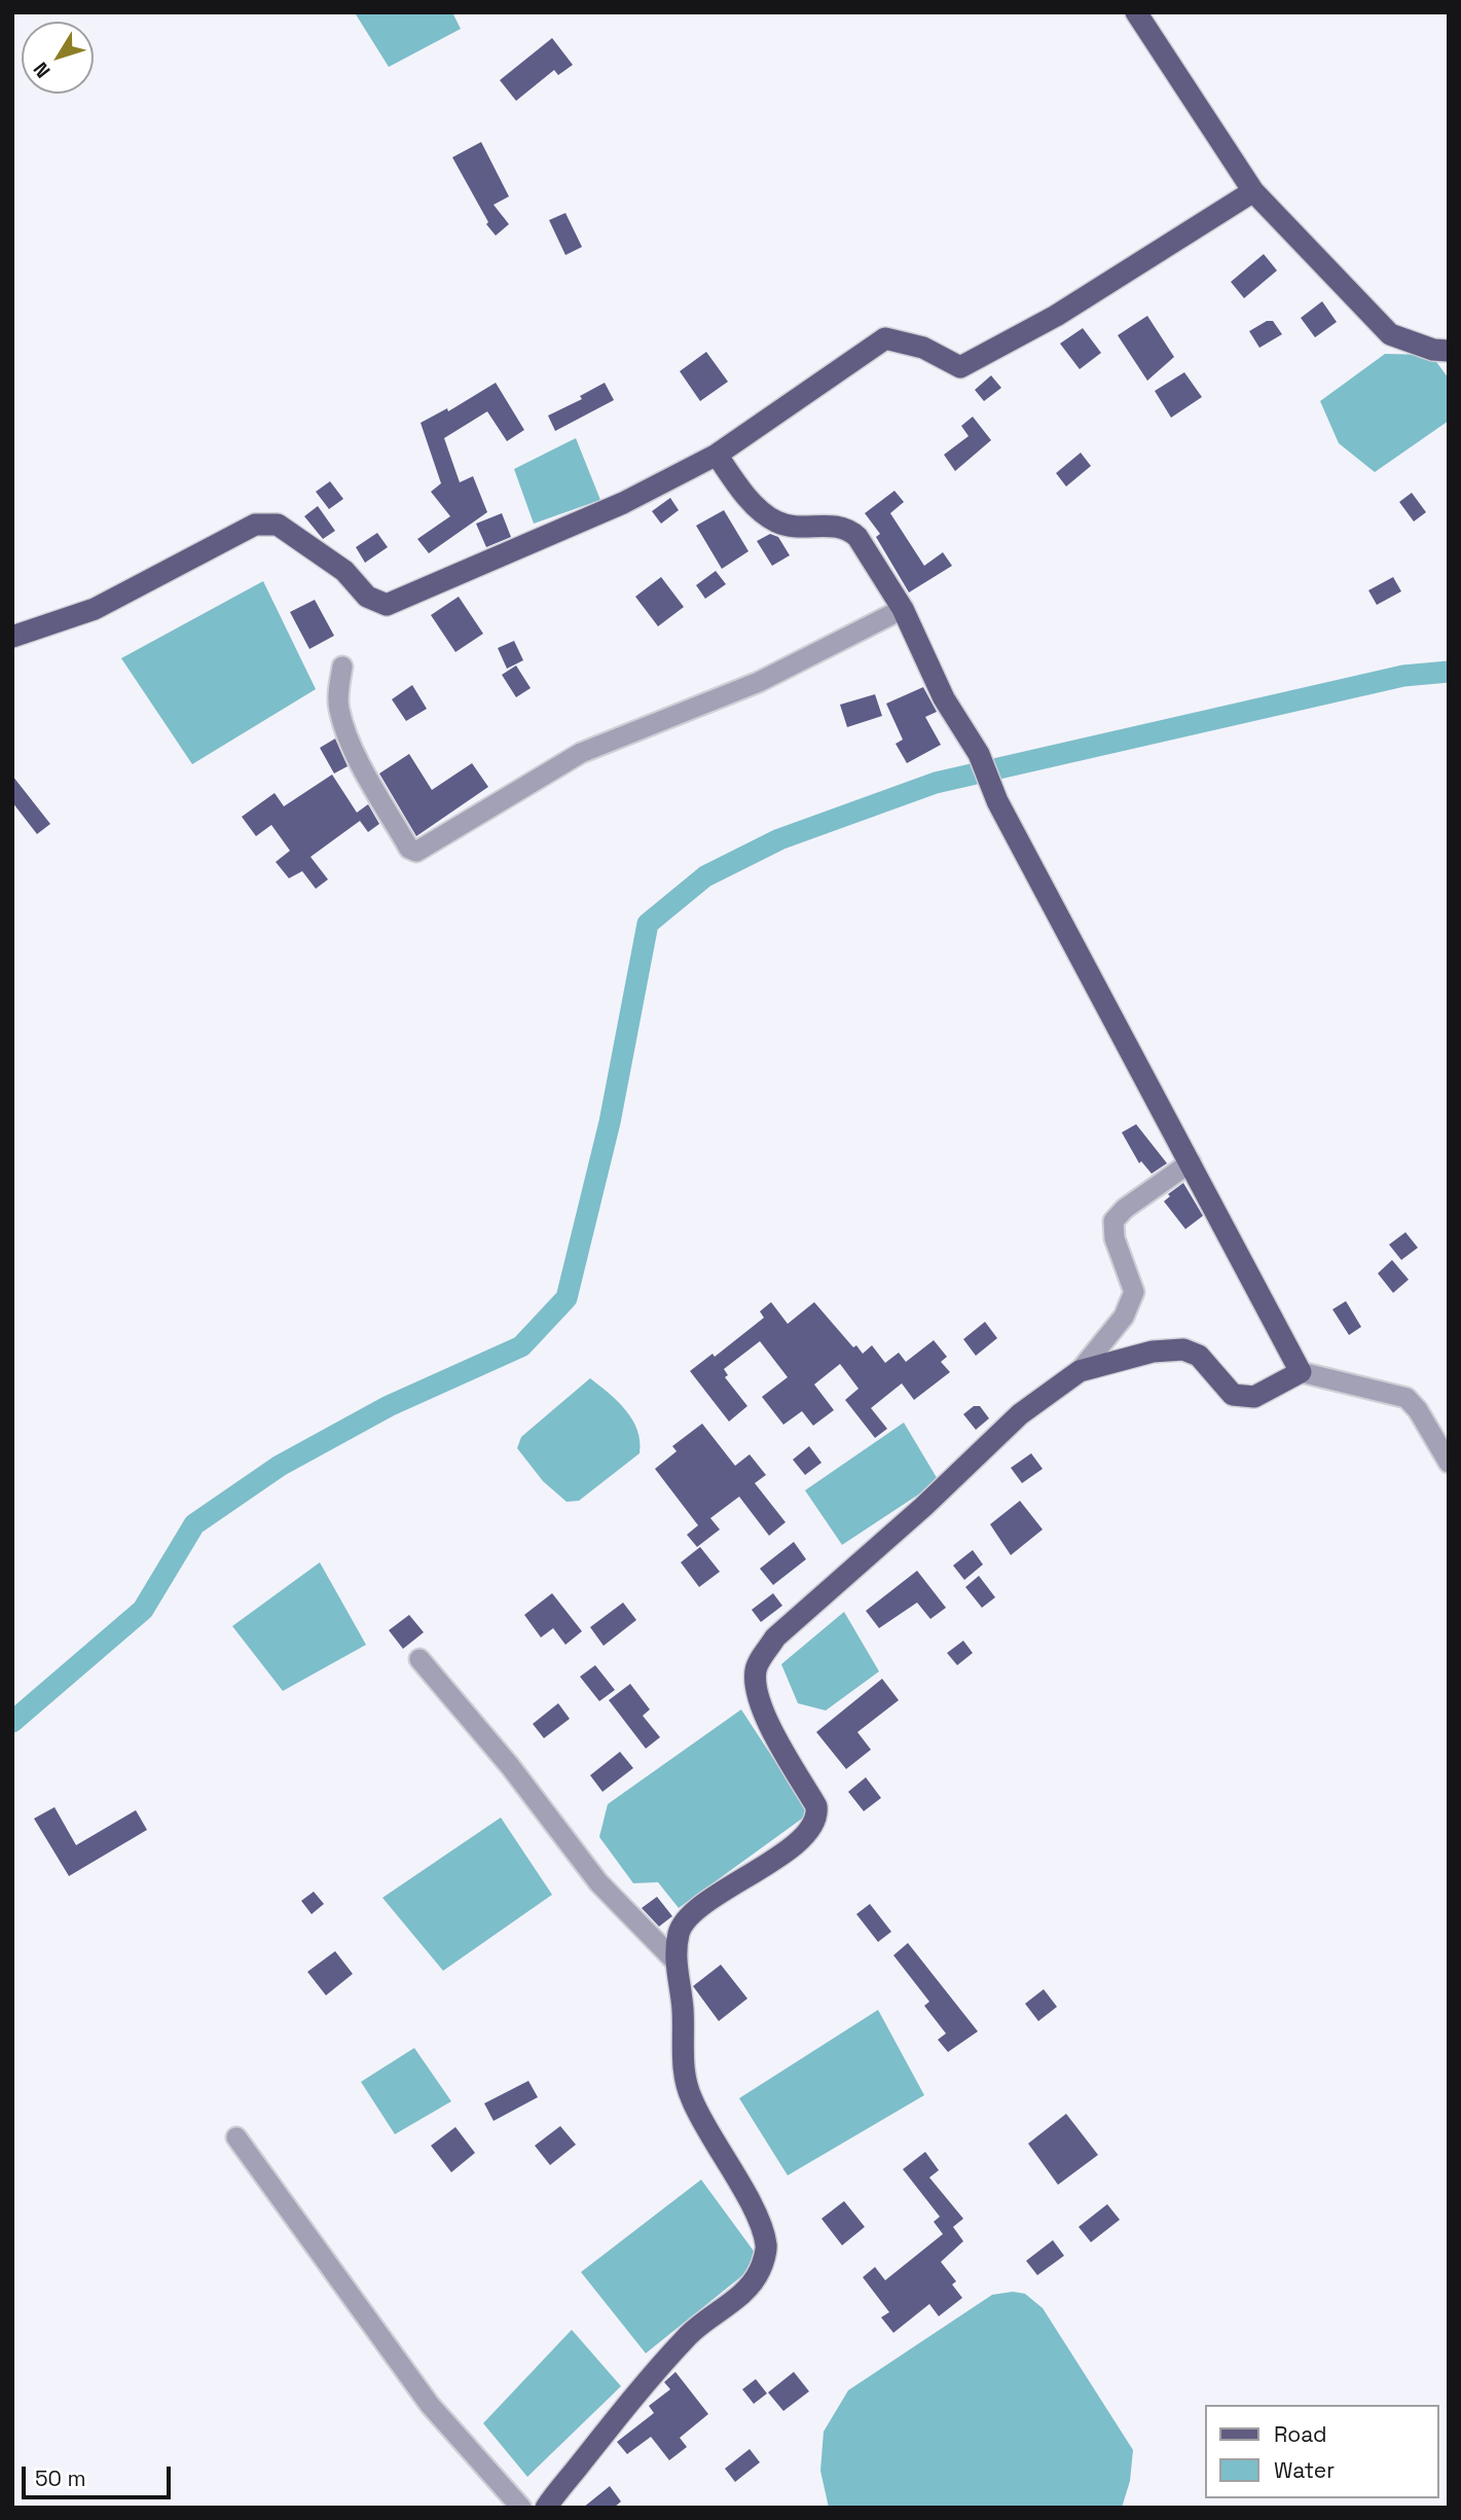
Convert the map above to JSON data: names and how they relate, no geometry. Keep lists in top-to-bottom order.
{
  "legend": ["Road", "Water"],
  "scale_bar": "50 m",
  "north": "bottom left"
}
